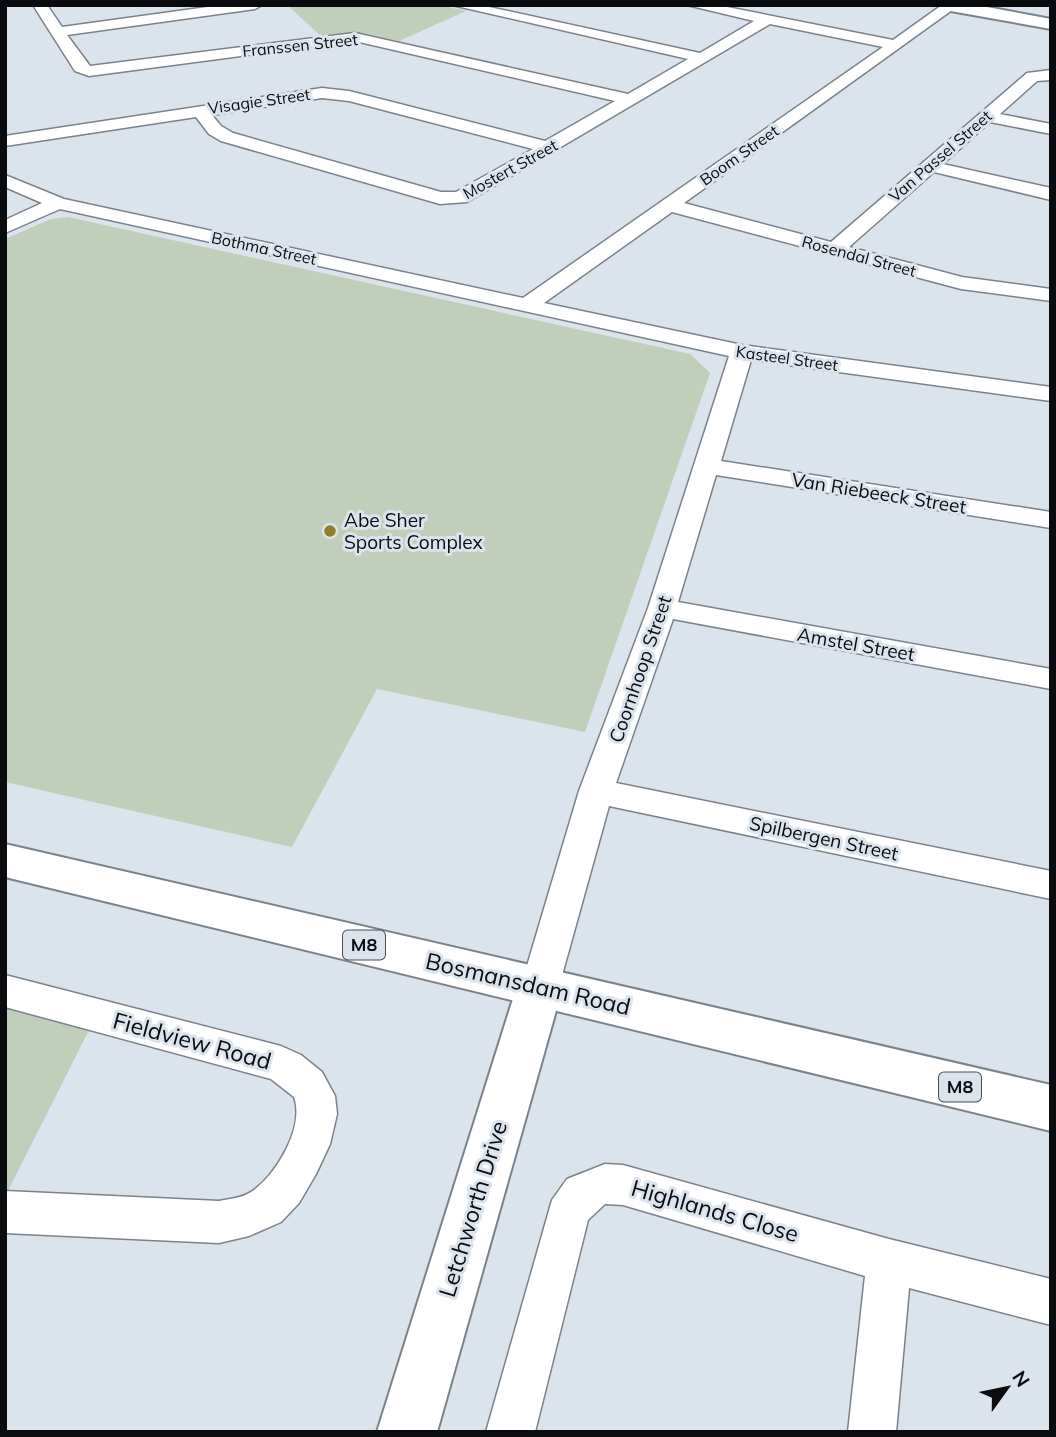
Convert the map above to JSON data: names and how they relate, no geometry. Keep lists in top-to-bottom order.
{
  "streets": {
    "main road": ["M8", "Bosmansdam Road", "Letchworth Drive"],
    "street": [
      "Franssen Street",
      "Visagie Street",
      "Boom Street",
      "Van Passel Street",
      "Mostert Street",
      "Bothma Street",
      "Rosendal Street",
      "Kasteel Street",
      "Van Riebeeck Street",
      "Amstel Street",
      "Coornhoop Street",
      "Spilbergen Street",
      "Fieldview Road",
      "Highlands Close"
    ]
  },
  "crossings": [
    ["Franssen Street", "Mostert Street"],
    ["Visagie Street", "Mostert Street"],
    ["Boom Street", "Bothma Street"],
    ["Boom Street", "Rosendal Street"],
    ["Boom Street", "Kasteel Street"],
    ["Van Passel Street", "Rosendal Street"],
    ["Bothma Street", "Kasteel Street"],
    ["Kasteel Street", "Coornhoop Street"],
    ["Van Riebeeck Street", "Coornhoop Street"],
    ["Amstel Street", "Coornhoop Street"],
    ["Coornhoop Street", "Spilbergen Street"],
    ["Coornhoop Street", "Bosmansdam Road"],
    ["Coornhoop Street", "Letchworth Drive"],
    ["Bosmansdam Road", "Letchworth Drive"]
  ],
  "places": ["Abe Sher Sports Complex"],
  "north": "top right"
}
